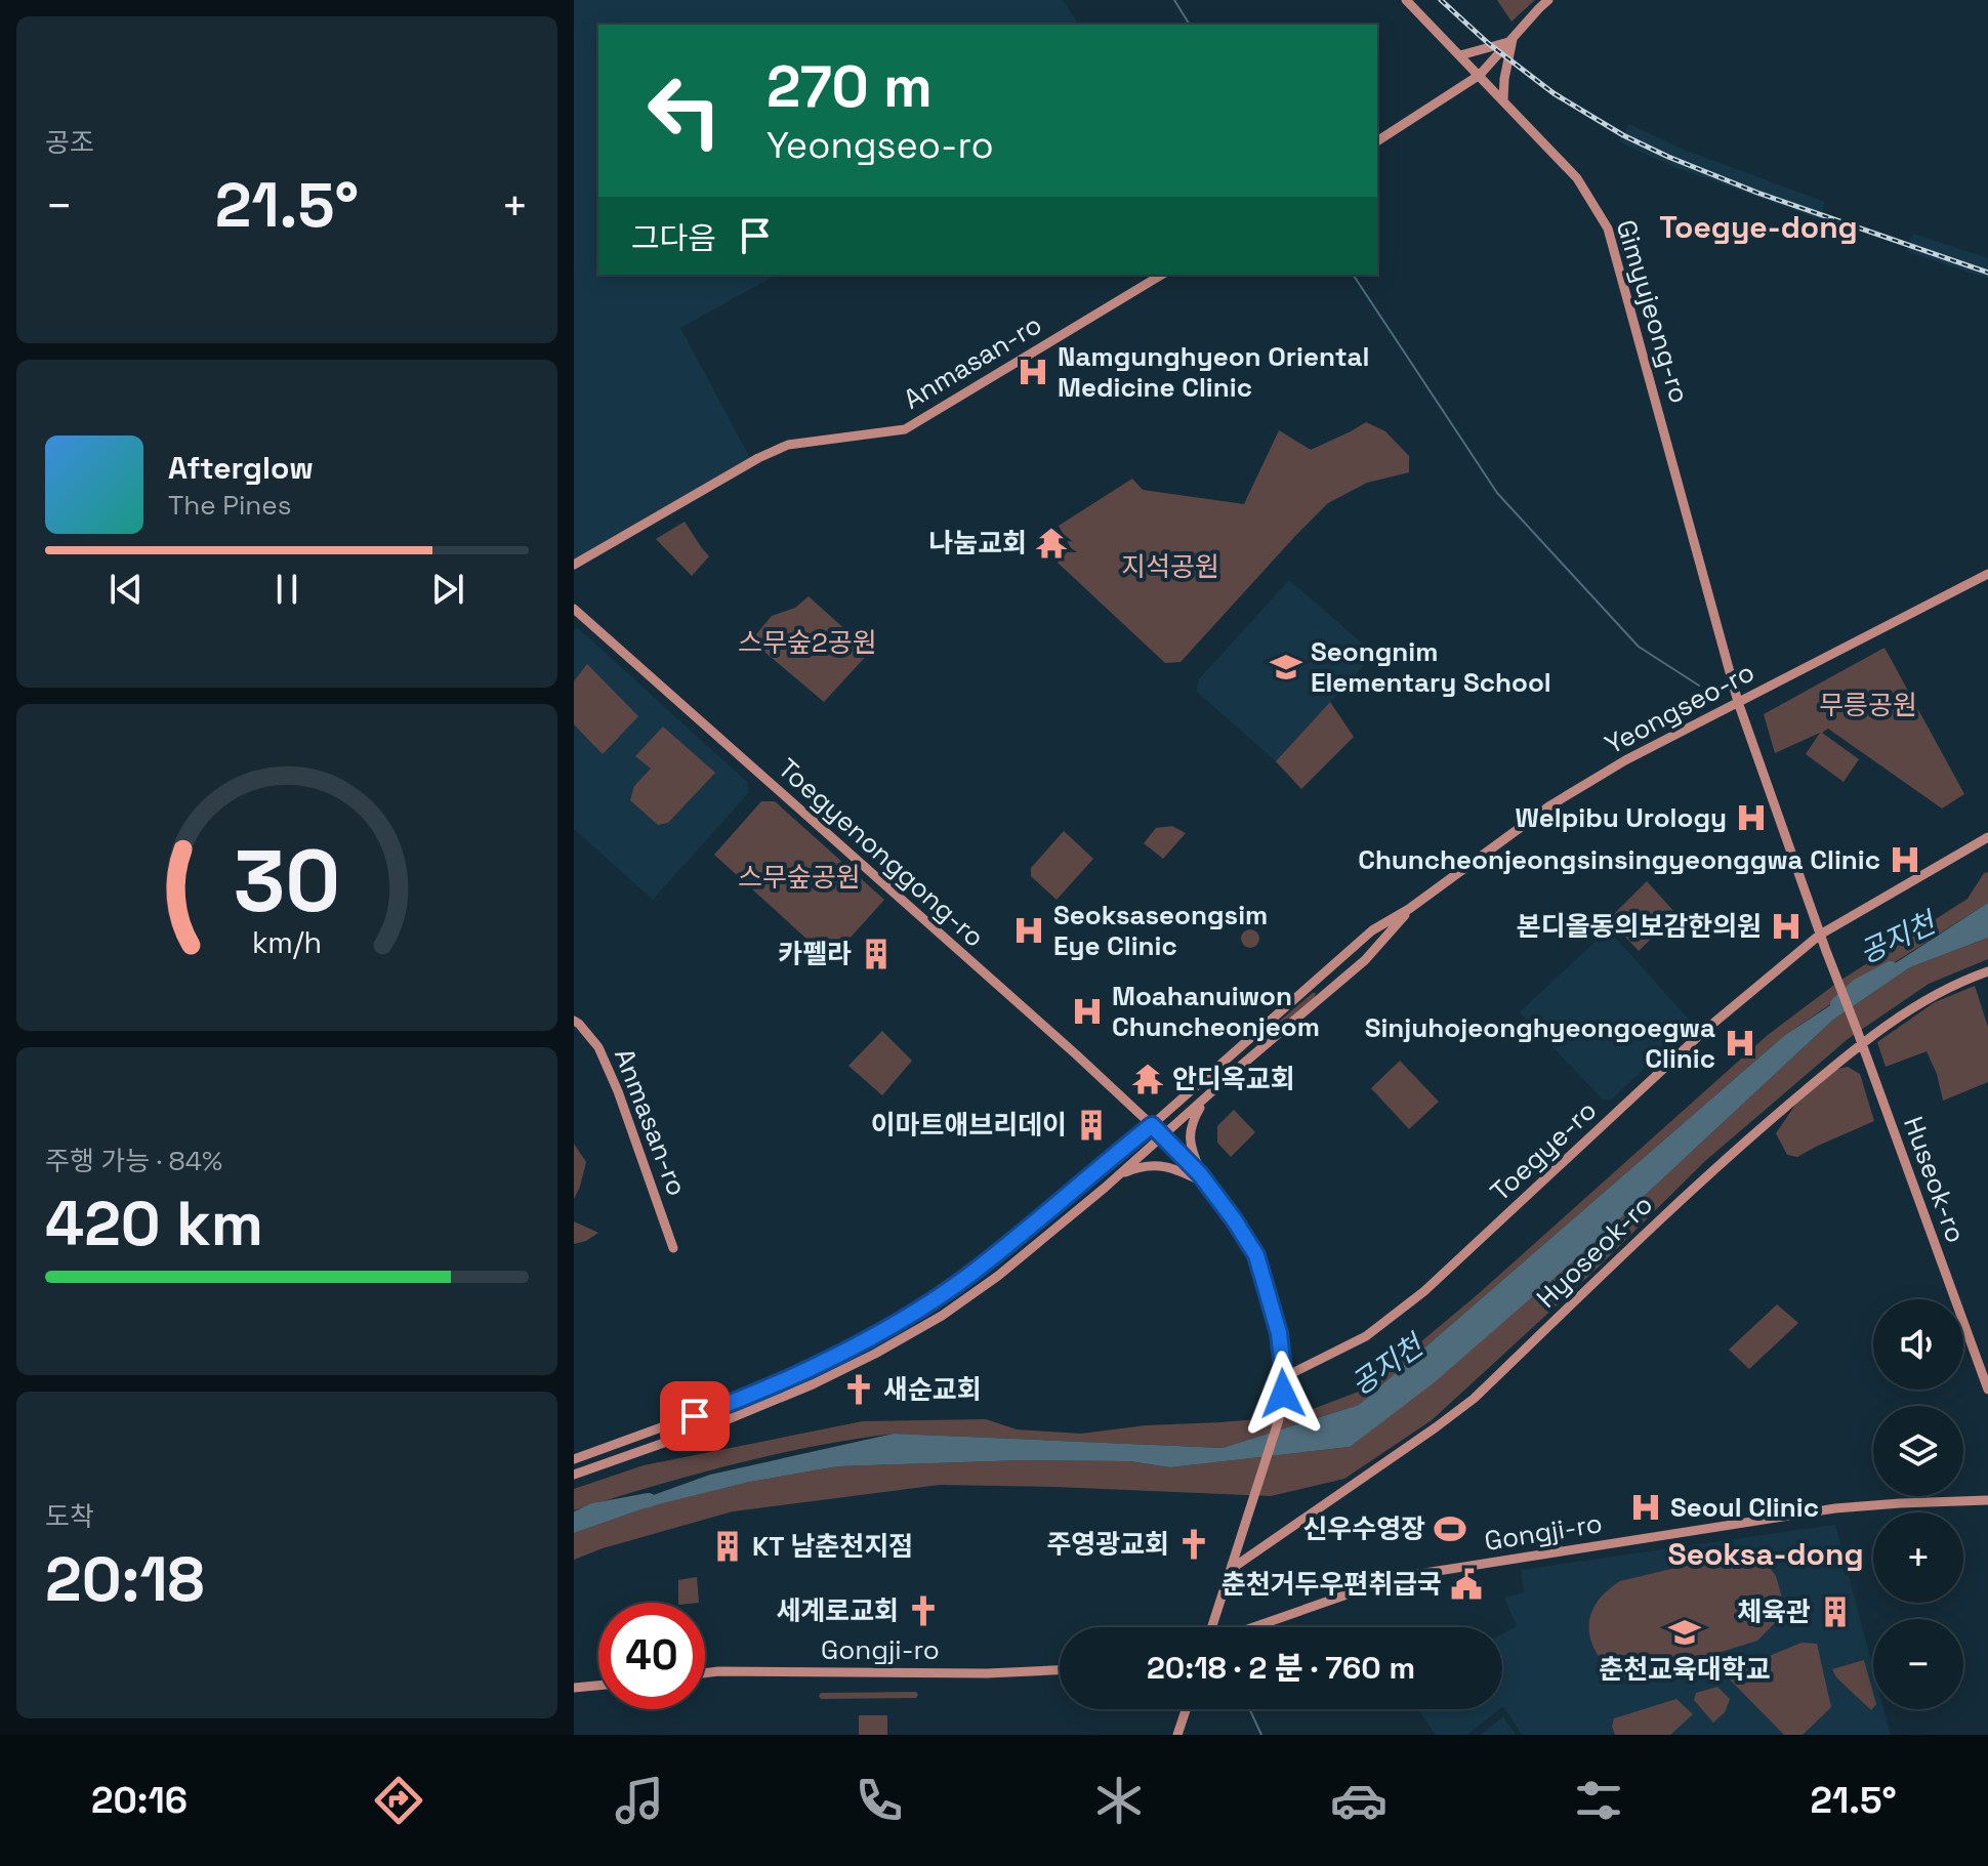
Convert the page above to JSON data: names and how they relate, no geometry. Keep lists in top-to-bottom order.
{
  "streets": {
    "street": [
      "Gimyujeong-ro",
      "Anmasan-ro",
      "Yeongseo-ro",
      "Toegyenonggong-ro",
      "Toegye-ro",
      "Huseok-ro",
      "Hyoseok-ro",
      "Gongji-ro"
    ]
  },
  "crossings": [
    ["Gimyujeong-ro", "Yeongseo-ro"],
    ["Yeongseo-ro", "Toegyenonggong-ro"],
    ["Toegye-ro", "Huseok-ro"],
    ["Huseok-ro", "Hyoseok-ro"]
  ],
  "districts": ["Toegye-dong", "Seoksa-dong"],
  "water": ["공지천"],
  "parks": [
    "지석공원",
    "스무숲2공원",
    "무릉공원",
    "스무숲공원"
  ],
  "places": {
    "hospital": [
      "Namgunghyeon Oriental Medicine Clinic",
      "Welpibu Urology",
      "Chuncheonjeongsinsingyeonggwa Clinic",
      "본디올동의보감한의원",
      "Seoksaseongsim Eye Clinic",
      "Moahanuiwon Chuncheonjeom",
      "Sinjuhojeonghyeongoegwa Clinic",
      "Seoul Clinic"
    ],
    "temple": ["나눔교회", "안디옥교회"],
    "school or university": ["Seongnim Elementary School", "춘천교육대학교"],
    "building": [
      "카펠라",
      "이마트애브리데이",
      "KT 남춘천지점",
      "체육관"
    ],
    "church": ["새순교회", "주영광교회", "세계로교회"],
    "sports": ["신우수영장"],
    "public building": ["춘천거두우편취급국"]
  },
  "page": {
    "tile": [
      "공조",
      ["주행 가능 · 84%", "420 km"],
      ["도착", "20:18"]
    ],
    "turn": ["270 m", "Yeongseo-ro"],
    "heat": ["−", "21.5°", "+"],
    "then": "그다음",
    "song": ["Afterglow", "The Pines"],
    "map_buttons": ["+", "−"],
    "limit": "40",
    "trip": "20:18 · 2 분 · 760 m",
    "tabs": ["20:16", "21.5°"],
    "gauge": ["30", "km/h"]
  }
}
